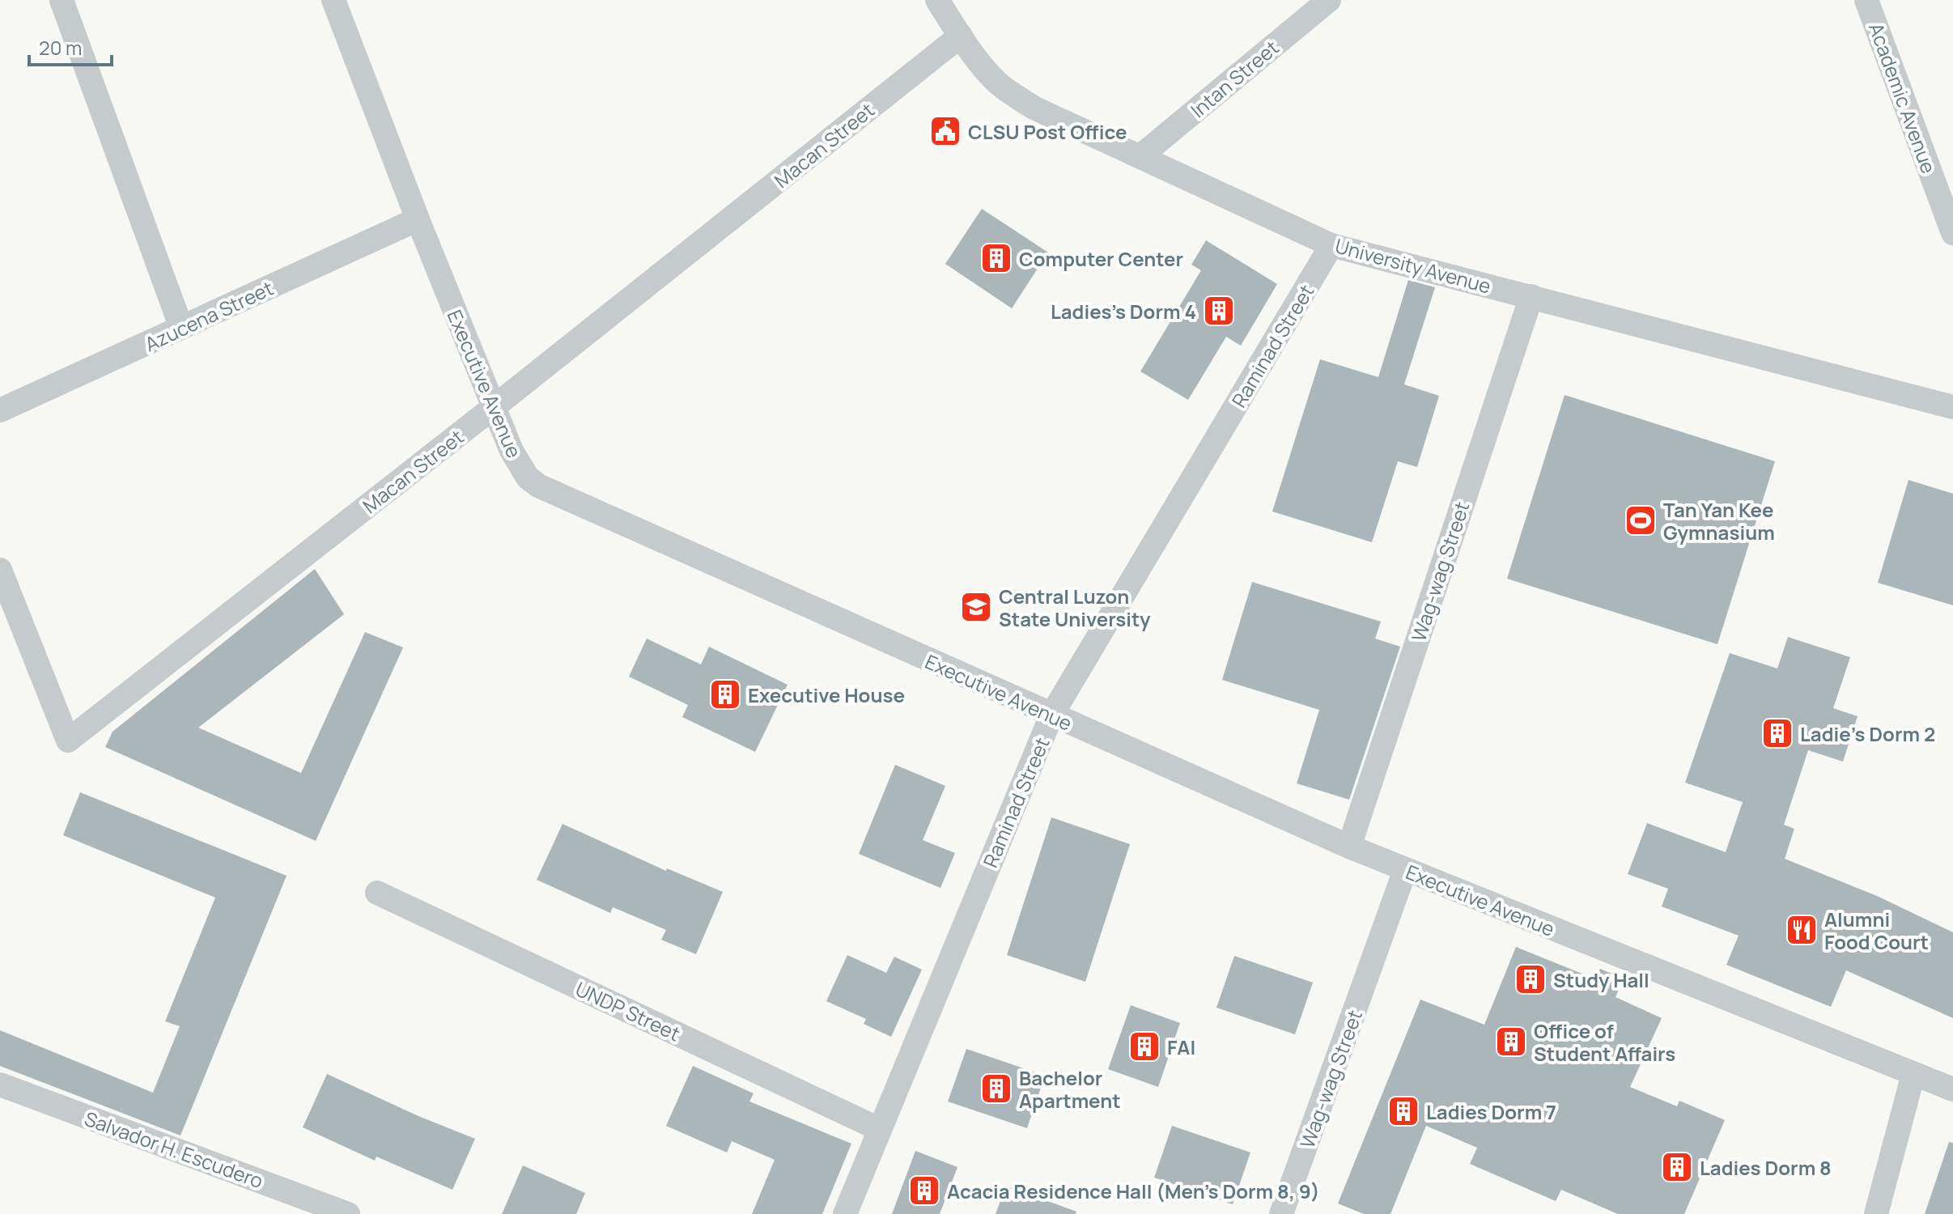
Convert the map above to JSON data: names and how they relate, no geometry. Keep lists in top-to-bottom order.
{
  "streets": {
    "street": [
      "Intan Street",
      "Academic Avenue",
      "Macan Street",
      "University Avenue",
      "Azucena Street",
      "Raminad Street",
      "Executive Avenue",
      "Wag-wag Street",
      "UNDP Street",
      "Salvador H. Escudero"
    ]
  },
  "crossings": [
    ["Intan Street", "University Avenue"],
    ["Macan Street", "University Avenue"],
    ["Macan Street", "Executive Avenue"],
    ["University Avenue", "Raminad Street"],
    ["University Avenue", "Wag-wag Street"],
    ["Azucena Street", "Executive Avenue"],
    ["Raminad Street", "Executive Avenue"],
    ["Raminad Street", "UNDP Street"],
    ["Executive Avenue", "Wag-wag Street"]
  ],
  "places": {
    "public building": ["CLSU Post Office"],
    "building": [
      "Computer Center",
      "Ladies's Dorm 4",
      "Executive House",
      "Ladie's Dorm 2",
      "Study Hall",
      "Office of Student Affairs",
      "FAI",
      "Bachelor Apartment",
      "Ladies Dorm 7",
      "Ladies Dorm 8",
      "Acacia Residence Hall (Men's Dorm 8, 9)"
    ],
    "sports": ["Tan Yan Kee Gymnasium"],
    "school or university": ["Central Luzon State University"],
    "restaurant": ["Alumni Food Court"]
  },
  "scale_bar": "20 m"
}
